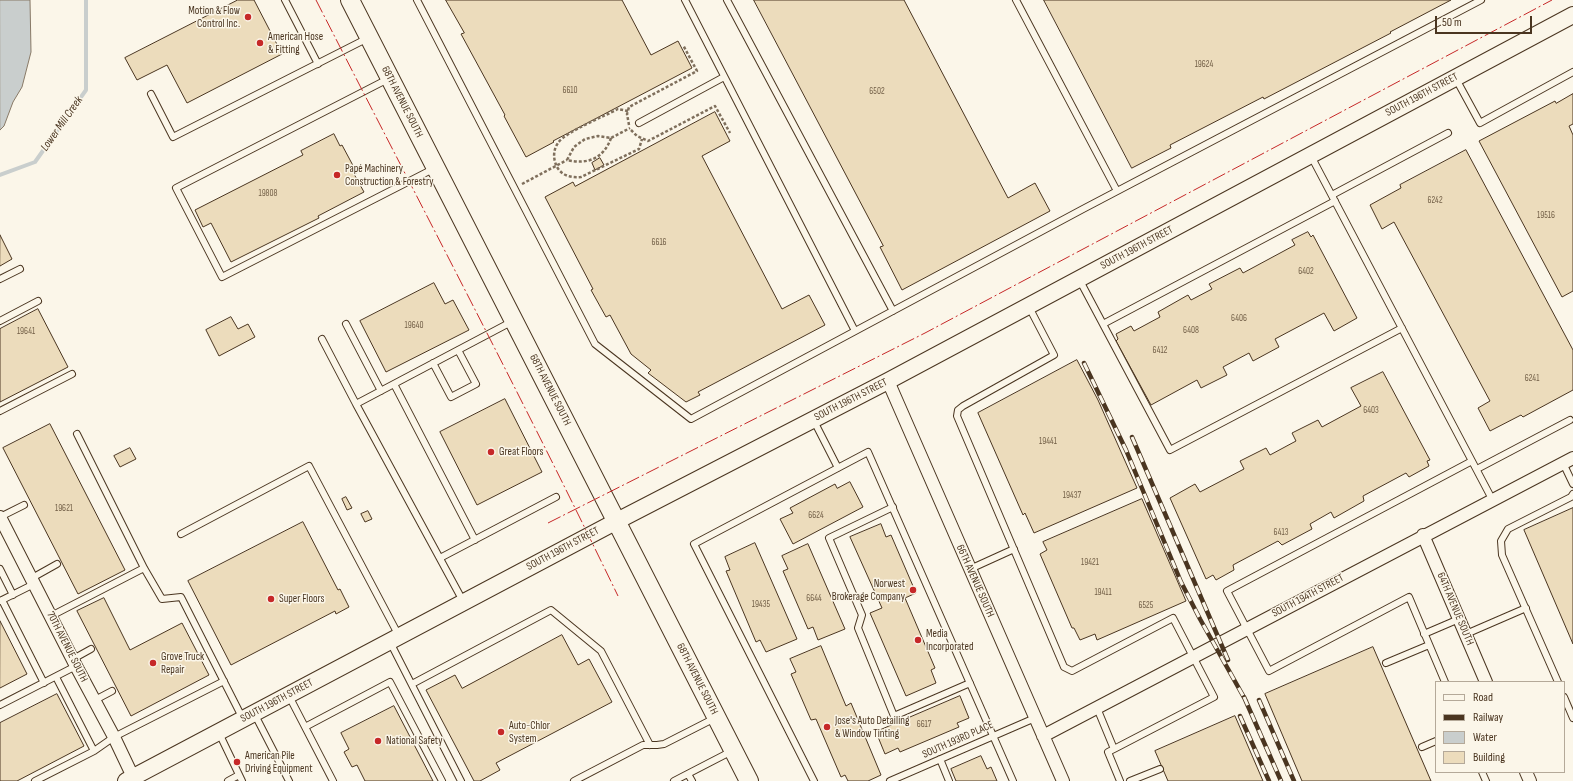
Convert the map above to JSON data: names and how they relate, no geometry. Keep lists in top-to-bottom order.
{
  "streets": {
    "main road": ["SOUTH 196TH STREET", "68TH AVENUE SOUTH"],
    "street": [
      "66TH AVENUE SOUTH",
      "SOUTH 194TH STREET",
      "64TH AVENUE SOUTH",
      "70TH AVENUE SOUTH"
    ],
    "lane": ["SOUTH 193RD PLACE"]
  },
  "crossings": [
    ["SOUTH 196TH STREET", "68TH AVENUE SOUTH"],
    ["SOUTH 196TH STREET", "66TH AVENUE SOUTH"],
    ["SOUTH 196TH STREET", "70TH AVENUE SOUTH"],
    ["66TH AVENUE SOUTH", "SOUTH 194TH STREET"],
    ["66TH AVENUE SOUTH", "SOUTH 193RD PLACE"],
    ["SOUTH 194TH STREET", "64TH AVENUE SOUTH"]
  ],
  "water": ["Lower Mill Creek"],
  "places": [
    "Motion & Flow Control Inc.",
    "American Hose & Fitting",
    "Papé Machinery Construction & Forestry",
    "Great Floors",
    "Norwest Brokerage Company",
    "Super Floors",
    "Media Incorporated",
    "Grove Truck Repair",
    "Jose's Auto Detailing & Window Tinting",
    "Auto-Chlor System",
    "National Safety",
    "American Pile Driving Equipment"
  ],
  "house_numbers": [
    "19624",
    "6610",
    "6502",
    "19808",
    "6242",
    "19516",
    "6616",
    "6402",
    "6406",
    "19640",
    "6408",
    "19641",
    "6412",
    "6241",
    "6403",
    "19441",
    "19437",
    "19621",
    "6624",
    "6413",
    "19421",
    "19411",
    "6644",
    "19435",
    "6525",
    "6617"
  ],
  "legend": [
    "Road",
    "Railway",
    "Water",
    "Building"
  ],
  "scale_bar": "50 m"
}
